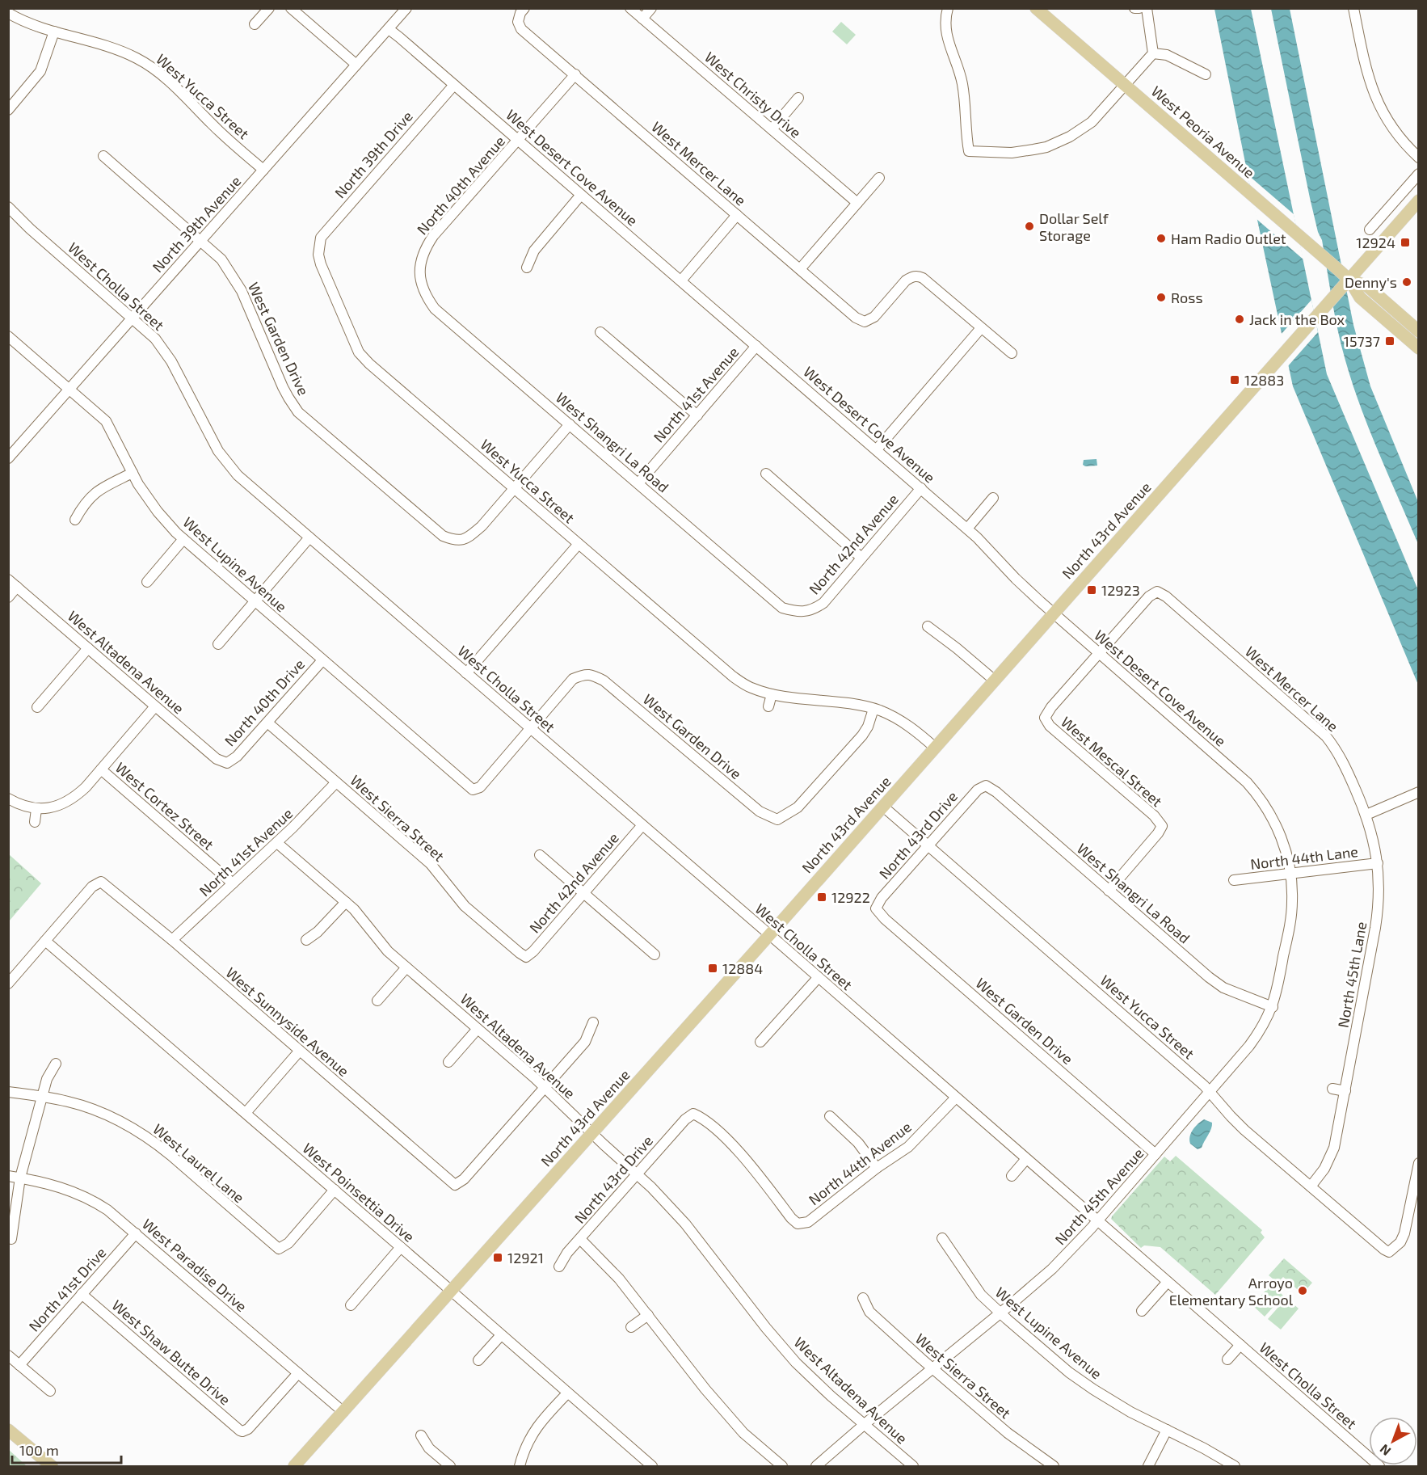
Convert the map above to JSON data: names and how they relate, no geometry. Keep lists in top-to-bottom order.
{
  "streets": {
    "main road": ["West Peoria Avenue", "North 43rd Avenue"],
    "street": [
      "West Christy Drive",
      "West Yucca Street",
      "North 39th Drive",
      "West Mercer Lane",
      "West Desert Cove Avenue",
      "North 40th Avenue",
      "North 39th Avenue",
      "West Cholla Street",
      "West Garden Drive",
      "North 41st Avenue",
      "West Shangri La Road",
      "North 42nd Avenue",
      "West Lupine Avenue",
      "West Altadena Avenue",
      "North 40th Drive",
      "West Mescal Street",
      "West Cortez Street",
      "West Sierra Street",
      "North 43rd Drive",
      "North 44th Lane",
      "North 45th Lane",
      "West Sunnyside Avenue",
      "West Laurel Lane",
      "North 44th Avenue",
      "West Poinsettia Drive",
      "North 45th Avenue",
      "West Paradise Drive",
      "North 41st Drive",
      "West Shaw Butte Drive"
    ]
  },
  "crossings": [
    ["West Yucca Street", "North 39th Drive"],
    ["West Yucca Street", "North 39th Avenue"],
    ["West Yucca Street", "West Garden Drive"],
    ["West Yucca Street", "North 43rd Avenue"],
    ["West Yucca Street", "North 43rd Drive"],
    ["West Yucca Street", "North 45th Lane"],
    ["West Yucca Street", "North 45th Avenue"],
    ["West Peoria Avenue", "North 43rd Avenue"],
    ["North 39th Drive", "West Desert Cove Avenue"],
    ["West Mercer Lane", "West Desert Cove Avenue"],
    ["West Mercer Lane", "North 40th Avenue"],
    ["West Mercer Lane", "West Mescal Street"],
    ["West Mercer Lane", "North 44th Lane"],
    ["West Mercer Lane", "North 45th Lane"],
    ["West Desert Cove Avenue", "North 40th Avenue"],
    ["West Desert Cove Avenue", "North 39th Avenue"],
    ["West Desert Cove Avenue", "North 41st Avenue"],
    ["West Desert Cove Avenue", "North 43rd Avenue"],
    ["West Desert Cove Avenue", "North 42nd Avenue"],
    ["West Desert Cove Avenue", "West Mescal Street"],
    ["West Desert Cove Avenue", "North 44th Lane"],
    ["West Desert Cove Avenue", "North 45th Avenue"],
    ["North 40th Avenue", "West Shangri La Road"],
    ["North 39th Avenue", "West Cholla Street"],
    ["North 39th Avenue", "West Garden Drive"],
    ["North 39th Avenue", "West Lupine Avenue"],
    ["West Cholla Street", "West Garden Drive"],
    ["West Cholla Street", "North 43rd Avenue"],
    ["West Cholla Street", "North 42nd Avenue"],
    ["West Cholla Street", "West Lupine Avenue"],
    ["West Cholla Street", "North 44th Avenue"],
    ["West Cholla Street", "North 45th Avenue"],
    ["West Garden Drive", "West Lupine Avenue"],
    ["West Garden Drive", "North 43rd Drive"],
    ["West Garden Drive", "North 45th Avenue"],
    ["North 41st Avenue", "West Shangri La Road"],
    ["North 41st Avenue", "West Altadena Avenue"],
    ["North 41st Avenue", "West Cortez Street"],
    ["North 41st Avenue", "West Sierra Street"],
    ["North 41st Avenue", "West Sunnyside Avenue"],
    ["West Shangri La Road", "North 42nd Avenue"],
    ["West Shangri La Road", "West Mescal Street"],
    ["West Shangri La Road", "North 43rd Drive"],
    ["West Shangri La Road", "North 45th Avenue"],
    ["North 43rd Avenue", "West Altadena Avenue"],
    ["North 43rd Avenue", "West Poinsettia Drive"],
    ["North 43rd Avenue", "West Paradise Drive"],
    ["North 42nd Avenue", "West Sierra Street"],
    ["West Lupine Avenue", "North 40th Drive"],
    ["West Lupine Avenue", "North 45th Avenue"],
    ["West Altadena Avenue", "North 40th Drive"],
    ["West Altadena Avenue", "North 43rd Drive"],
    ["West Altadena Avenue", "West Sunnyside Avenue"],
    ["West Altadena Avenue", "North 45th Avenue"],
    ["North 40th Drive", "West Sierra Street"],
    ["West Sierra Street", "North 45th Avenue"],
    ["North 43rd Drive", "North 44th Avenue"],
    ["North 44th Lane", "North 45th Lane"],
    ["North 44th Lane", "North 45th Avenue"],
    ["West Sunnyside Avenue", "West Poinsettia Drive"],
    ["West Laurel Lane", "West Poinsettia Drive"],
    ["West Paradise Drive", "North 41st Drive"],
    ["West Paradise Drive", "West Shaw Butte Drive"],
    ["North 41st Drive", "West Shaw Butte Drive"]
  ],
  "places": {
    "other": [
      "Dollar Self Storage",
      "Ham Radio Outlet",
      "Denny's",
      "Ross",
      "Jack in the Box",
      "Arroyo Elementary School"
    ],
    "transit": [
      "12924",
      "15737",
      "12883",
      "12923",
      "12922",
      "12884",
      "12921"
    ]
  },
  "scale_bar": "100 m",
  "north": "bottom left"
}
